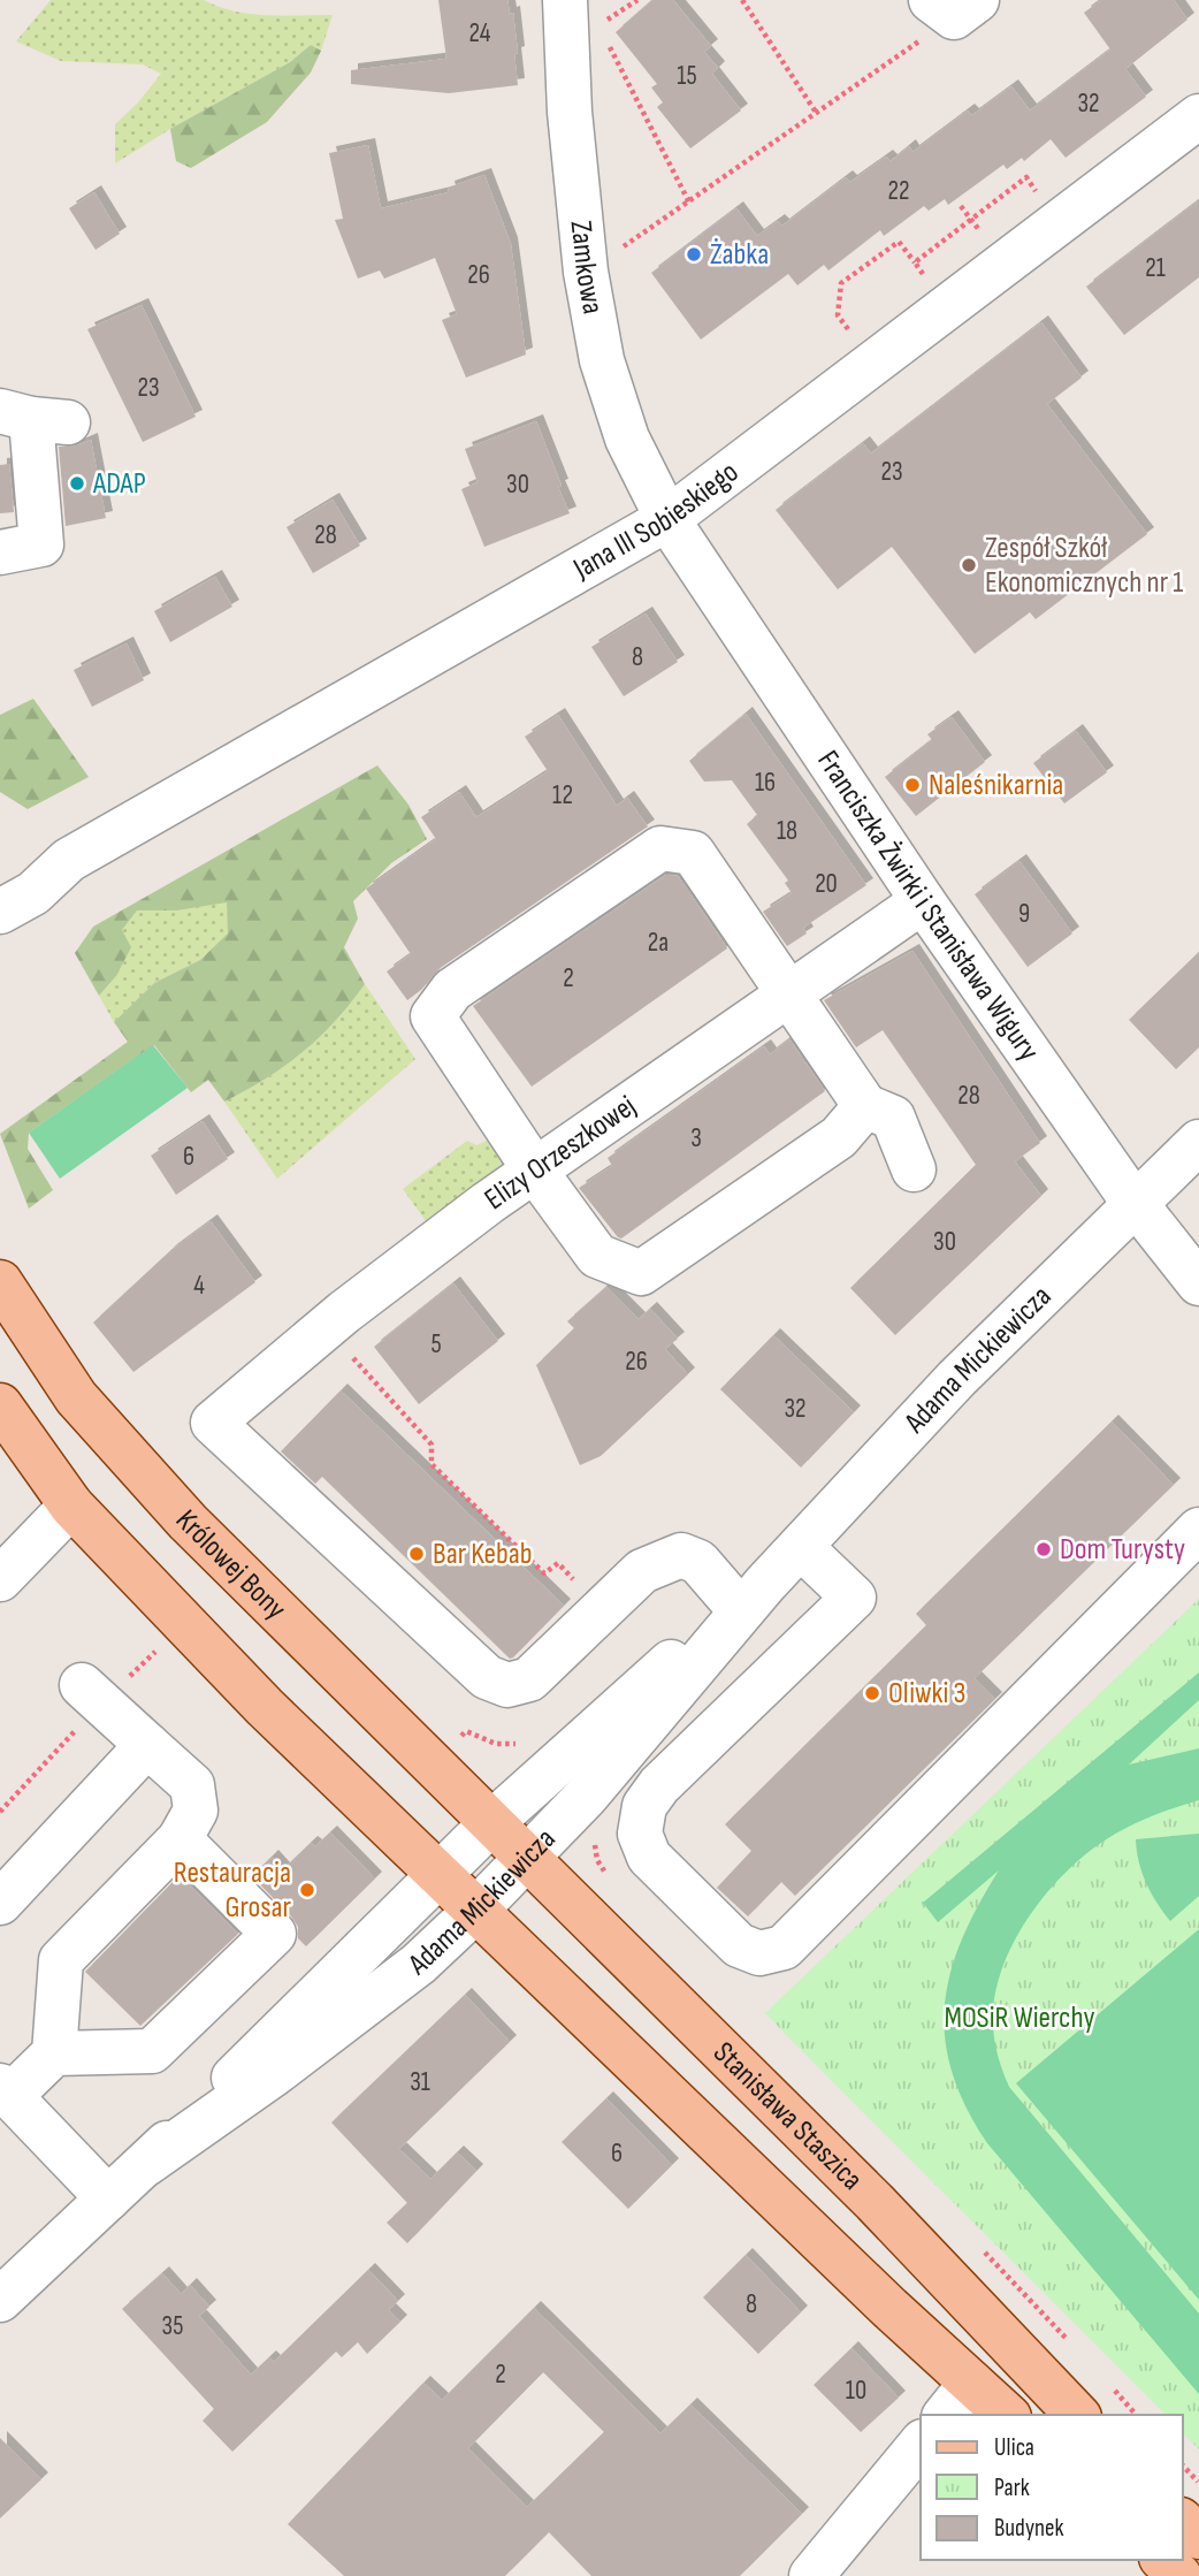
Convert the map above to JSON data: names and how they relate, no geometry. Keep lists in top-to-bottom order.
{
  "streets": {
    "main road": ["Królowej Bony", "Stanisława Staszica"],
    "street": [
      "Zamkowa",
      "Jana III Sobieskiego",
      "Franciszka Żwirki i Stanisława Wigury",
      "Elizy Orzeszkowej",
      "Adama Mickiewicza"
    ]
  },
  "crossings": [
    ["Zamkowa", "Jana III Sobieskiego"],
    ["Zamkowa", "Franciszka Żwirki i Stanisława Wigury"],
    ["Jana III Sobieskiego", "Franciszka Żwirki i Stanisława Wigury"],
    ["Franciszka Żwirki i Stanisława Wigury", "Elizy Orzeszkowej"],
    ["Franciszka Żwirki i Stanisława Wigury", "Adama Mickiewicza"],
    ["Adama Mickiewicza", "Królowej Bony"],
    ["Adama Mickiewicza", "Stanisława Staszica"],
    ["Królowej Bony", "Stanisława Staszica"]
  ],
  "parks": ["MOSiR Wierchy"],
  "places": [
    "Żabka",
    "ADAP",
    "Zespół Szkół Ekonomicznych nr 1",
    "Naleśnikarnia",
    "Dom Turysty",
    "Bar Kebab",
    "Oliwki 3",
    "Restauracja Grosar"
  ],
  "house_numbers": [
    "24",
    "15",
    "32",
    "22",
    "21",
    "26",
    "23",
    "23",
    "30",
    "28",
    "8",
    "16",
    "12",
    "18",
    "20",
    "9",
    "2a",
    "2",
    "28",
    "3",
    "6",
    "30",
    "4",
    "5",
    "26",
    "32",
    "31",
    "6",
    "8",
    "35",
    "2",
    "10"
  ],
  "legend": ["Ulica", "Park", "Budynek"]
}
